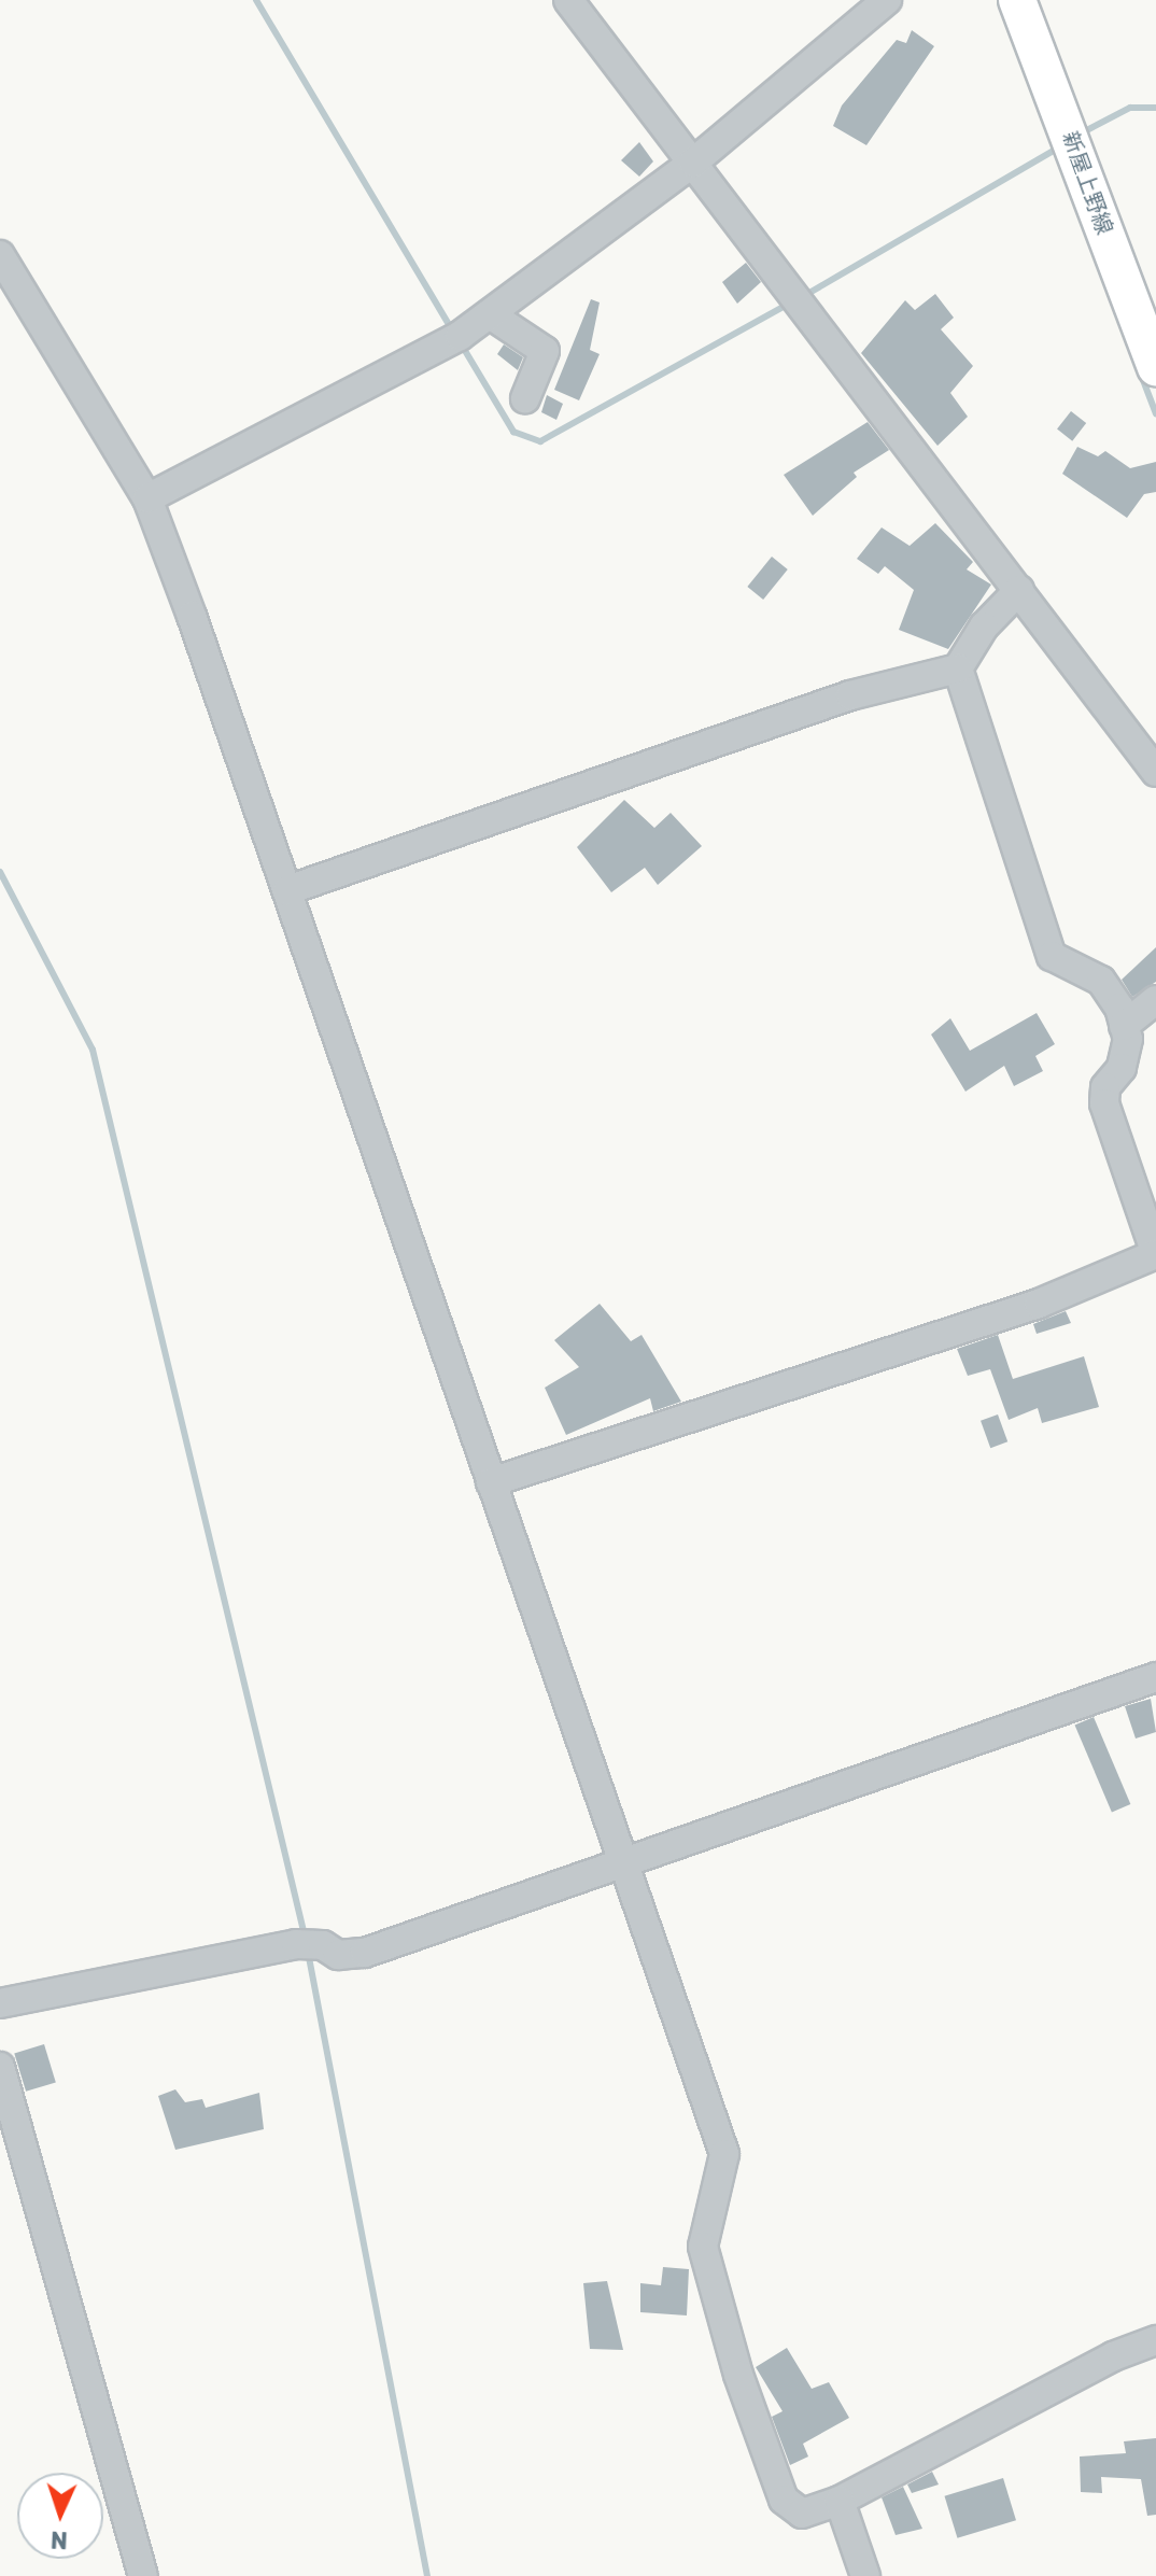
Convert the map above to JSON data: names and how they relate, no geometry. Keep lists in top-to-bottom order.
{
  "streets": {
    "main road": ["新屋上野線"]
  },
  "north": "bottom"
}
